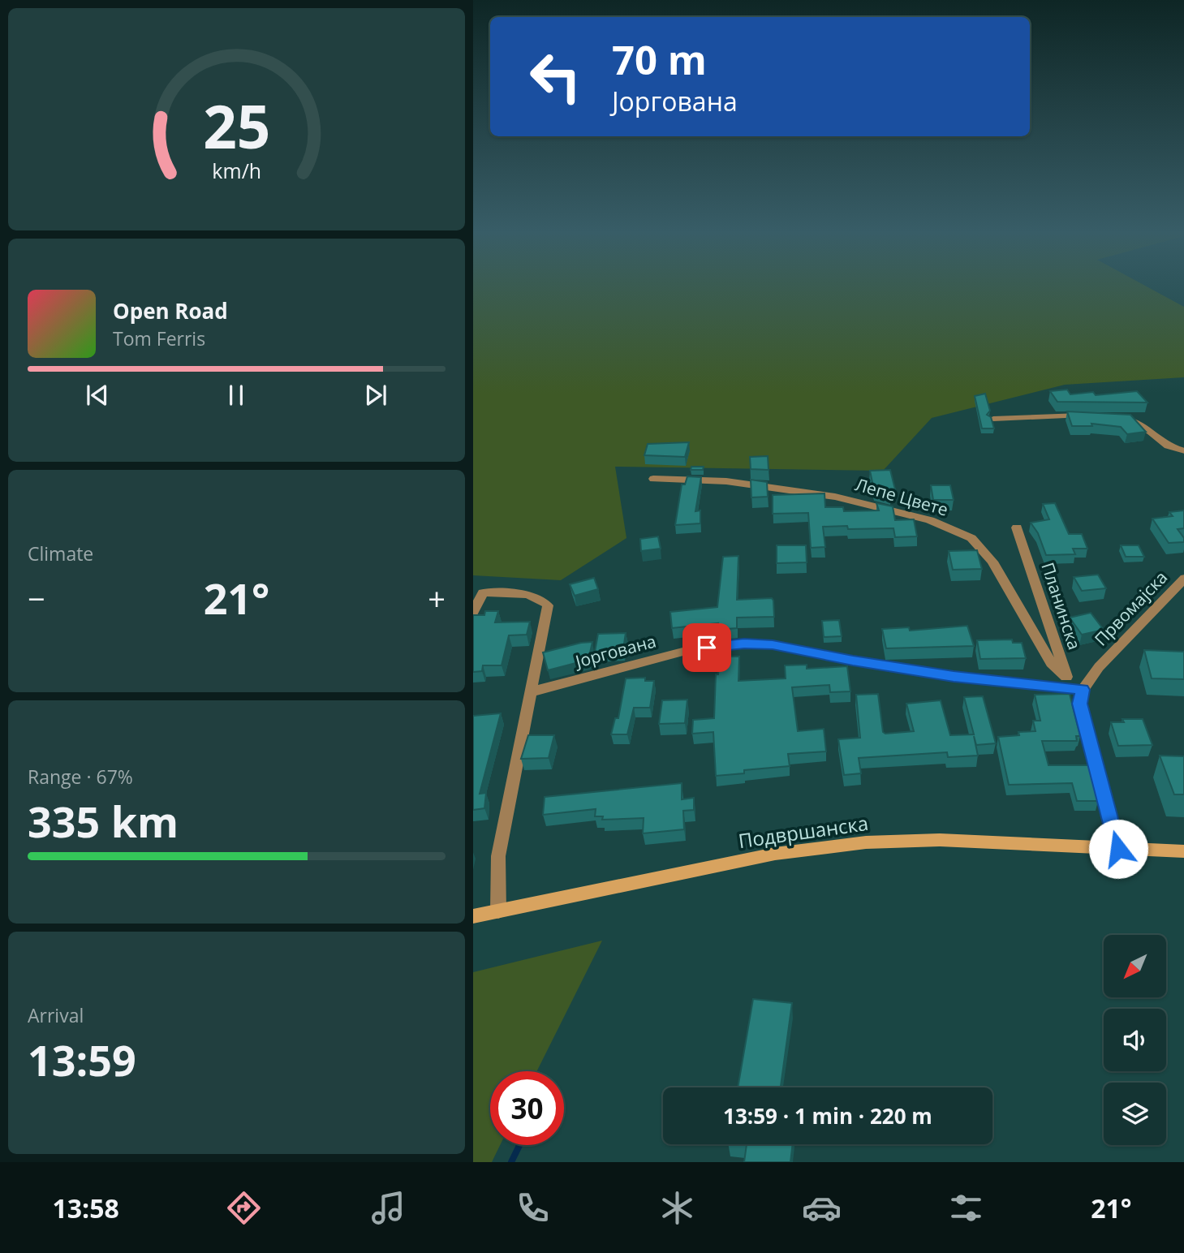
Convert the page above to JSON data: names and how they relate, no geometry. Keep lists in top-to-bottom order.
{
  "streets": {
    "street": [
      "Лепе Цвете",
      "Планинска",
      "Првомајска",
      "Јоргована",
      "Подвршанска"
    ]
  },
  "crossings": [
    ["Лепе Цвете", "Планинска"],
    ["Планинска", "Првомајска"],
    ["Планинска", "Јоргована"],
    ["Првомајска", "Јоргована"]
  ],
  "north": "bottom left",
  "page": {
    "turn": ["70 m", "Јоргована"],
    "song": ["Open Road", "Tom Ferris"],
    "tile": [
      "Climate",
      ["Range · 67%", "335 km"],
      ["Arrival", "13:59"]
    ],
    "heat": ["−", "21°", "+"],
    "limit": "30",
    "trip": "13:59 · 1 min · 220 m",
    "tabs": ["13:58", "21°"],
    "gauge": ["25", "km/h"]
  }
}
